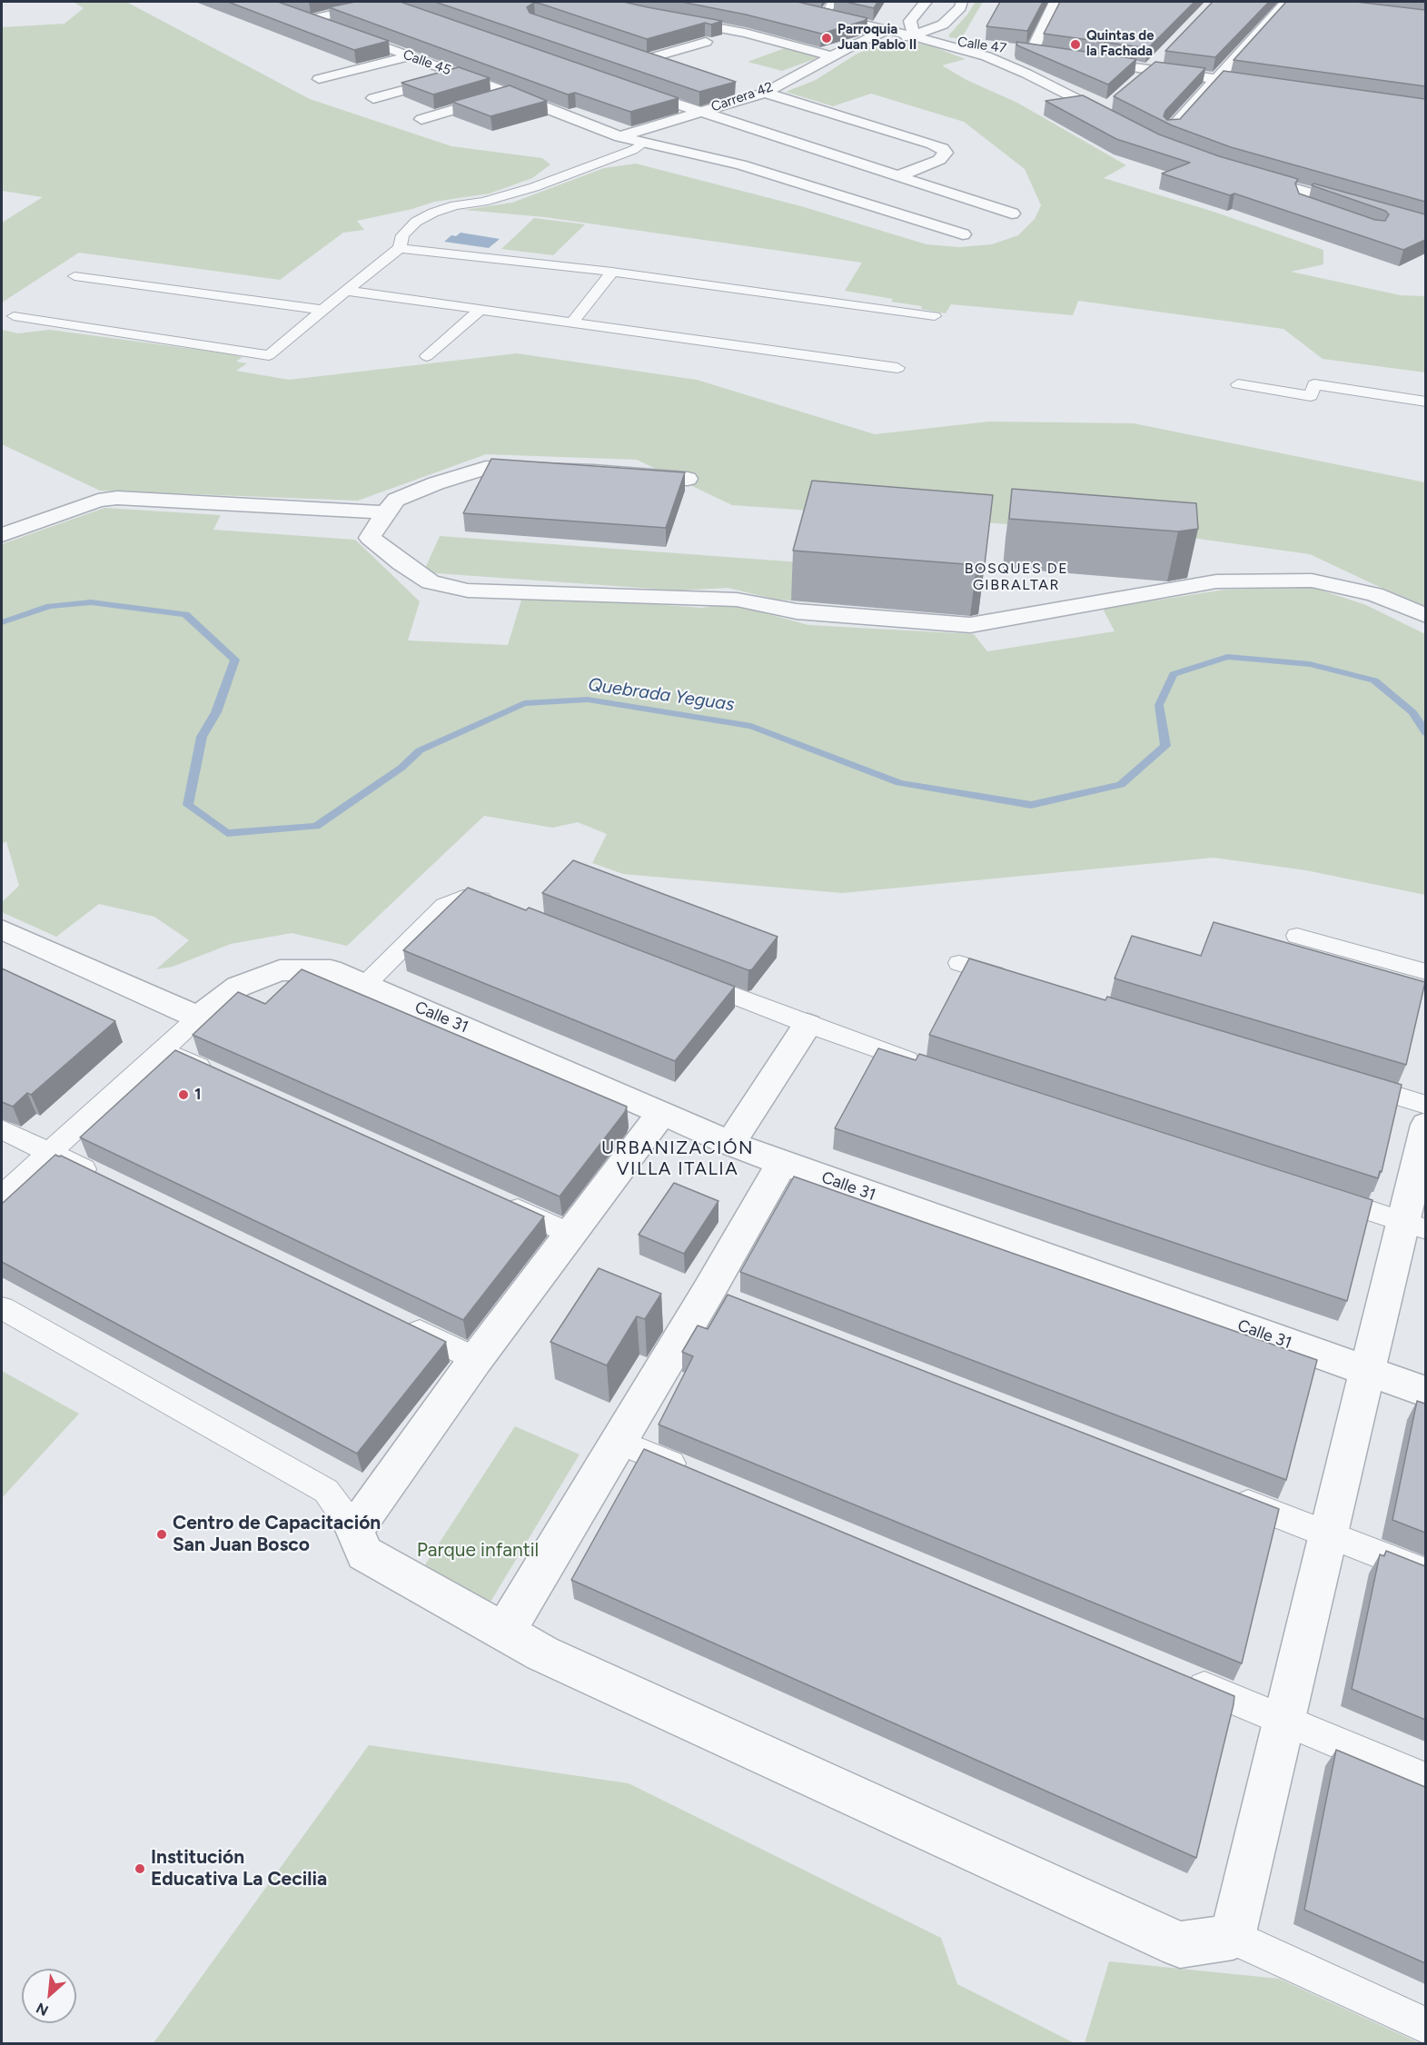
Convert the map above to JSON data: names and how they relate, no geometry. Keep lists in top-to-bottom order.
{
  "streets": {
    "street": [
      "Calle 47",
      "Calle 45",
      "Carrera 42",
      "Calle 31"
    ]
  },
  "crossings": [
    ["Calle 45", "Carrera 42"]
  ],
  "districts": ["BOSQUES DE GIBRALTAR", "URBANIZACIÓN VILLA ITALIA"],
  "water": ["Quebrada Yeguas"],
  "parks": ["Parque infantil"],
  "places": [
    "Parroquia Juan Pablo II",
    "Quintas de la Fachada",
    "1",
    "Centro de Capacitación San Juan Bosco",
    "Institución Educativa La Cecilia"
  ],
  "north": "bottom left"
}
